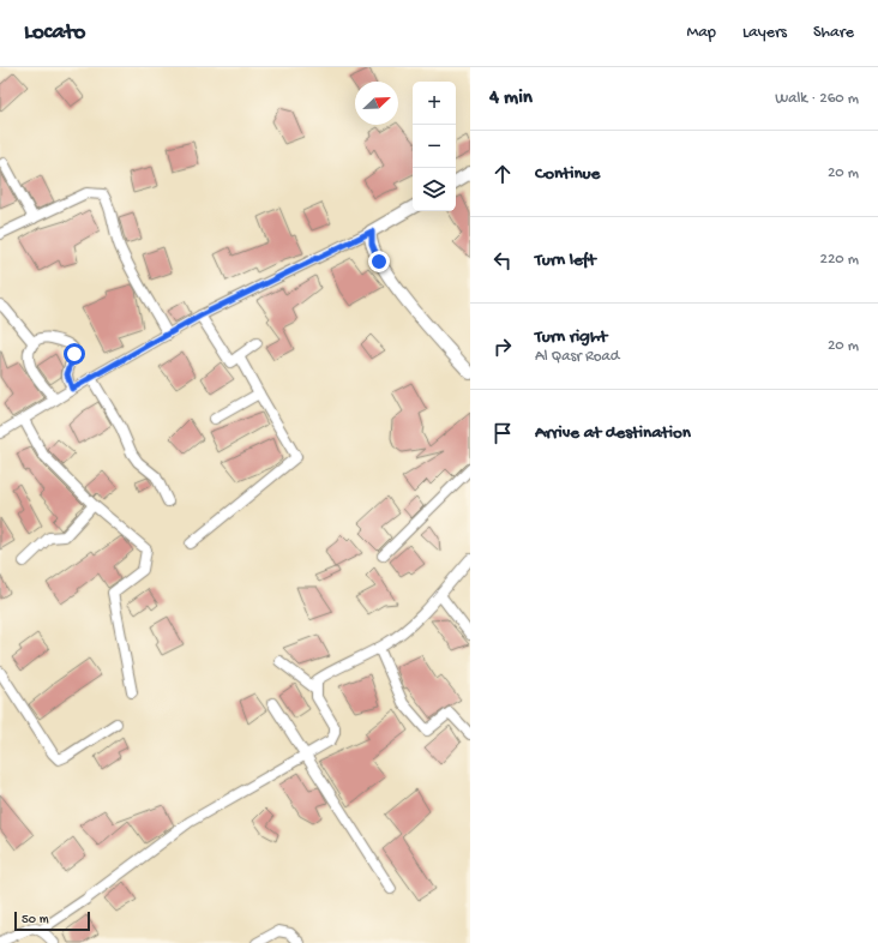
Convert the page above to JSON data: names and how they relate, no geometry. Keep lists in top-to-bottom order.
{
  "scale_bar": "50 m",
  "north": "top right",
  "page": {
    "header": "Locato",
    "nav": ["Map", "Layers", "Share"],
    "heading": ["4 min", "Walk · 260 m"],
    "map_buttons": ["+", "−"],
    "list": [
      ["Continue", "20 m"],
      ["Turn left", "220 m"],
      ["Turn right", "Al Qasr Road", "20 m"],
      "Arrive at destination"
    ],
    "scale": "50 m"
  }
}
